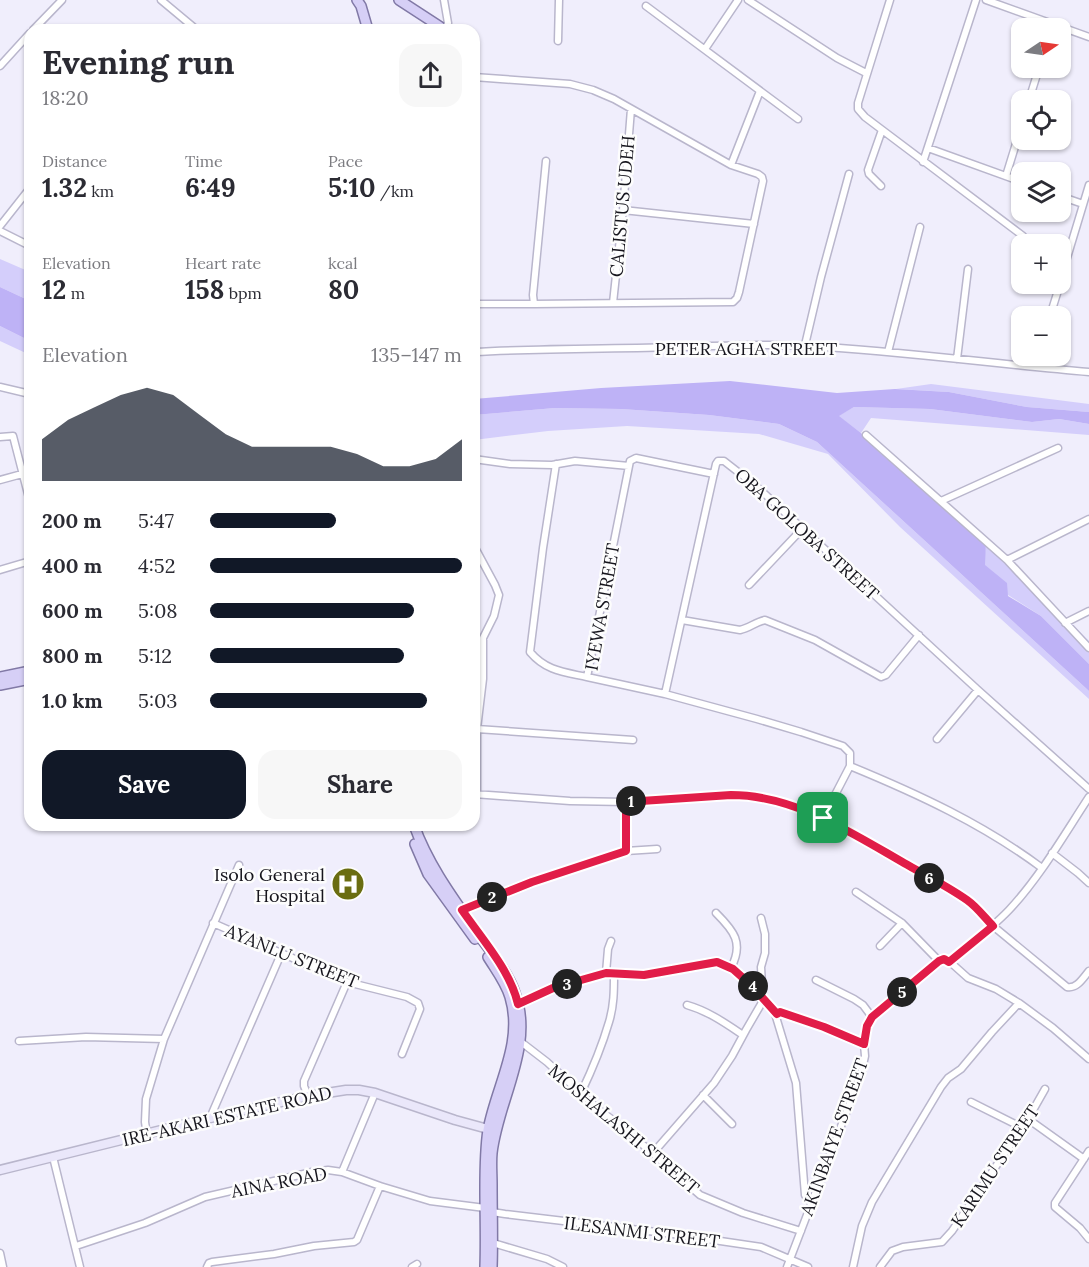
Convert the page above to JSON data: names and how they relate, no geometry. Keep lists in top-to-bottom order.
{
  "streets": {
    "street": [
      "CALISTUS UDEH",
      "PETER AGHA STREET",
      "OBA GOLOBA STREET",
      "IYEWA STREET",
      "AYANLU STREET",
      "IRE-AKARI ESTATE ROAD",
      "MOSHALASHI STREET",
      "AKINBAIYE STREET",
      "KARIMU STREET",
      "AINA ROAD",
      "ILESANMI STREET"
    ]
  },
  "crossings": [
    ["OBA GOLOBA STREET", "IYEWA STREET"],
    ["MOSHALASHI STREET", "AKINBAIYE STREET"],
    ["AKINBAIYE STREET", "ILESANMI STREET"],
    ["AINA ROAD", "ILESANMI STREET"]
  ],
  "places": {
    "hospital": ["Isolo General Hospital"]
  },
  "north": "right",
  "page": {
    "map_buttons": ["+", "−"],
    "heading": ["Evening run", "18:20"],
    "stats": [
      ["Distance", "1.32 km"],
      ["Time", "6:49"],
      ["Pace", "5:10 /km"],
      ["Elevation", "12 m"],
      ["Heart rate", "158 bpm"],
      ["kcal", "80"]
    ],
    "chart": ["Elevation", "135–147 m"],
    "list": [
      {
        "name": "200 m",
        "note": "5:47"
      },
      {
        "name": "400 m",
        "note": "4:52"
      },
      {
        "name": "600 m",
        "note": "5:08"
      },
      {
        "name": "800 m",
        "note": "5:12"
      },
      {
        "name": "1.0 km",
        "note": "5:03"
      }
    ],
    "buttons": ["Save", "Share"],
    "pins": [
      "1",
      "6",
      "2",
      "3",
      "4",
      "5"
    ]
  }
}
